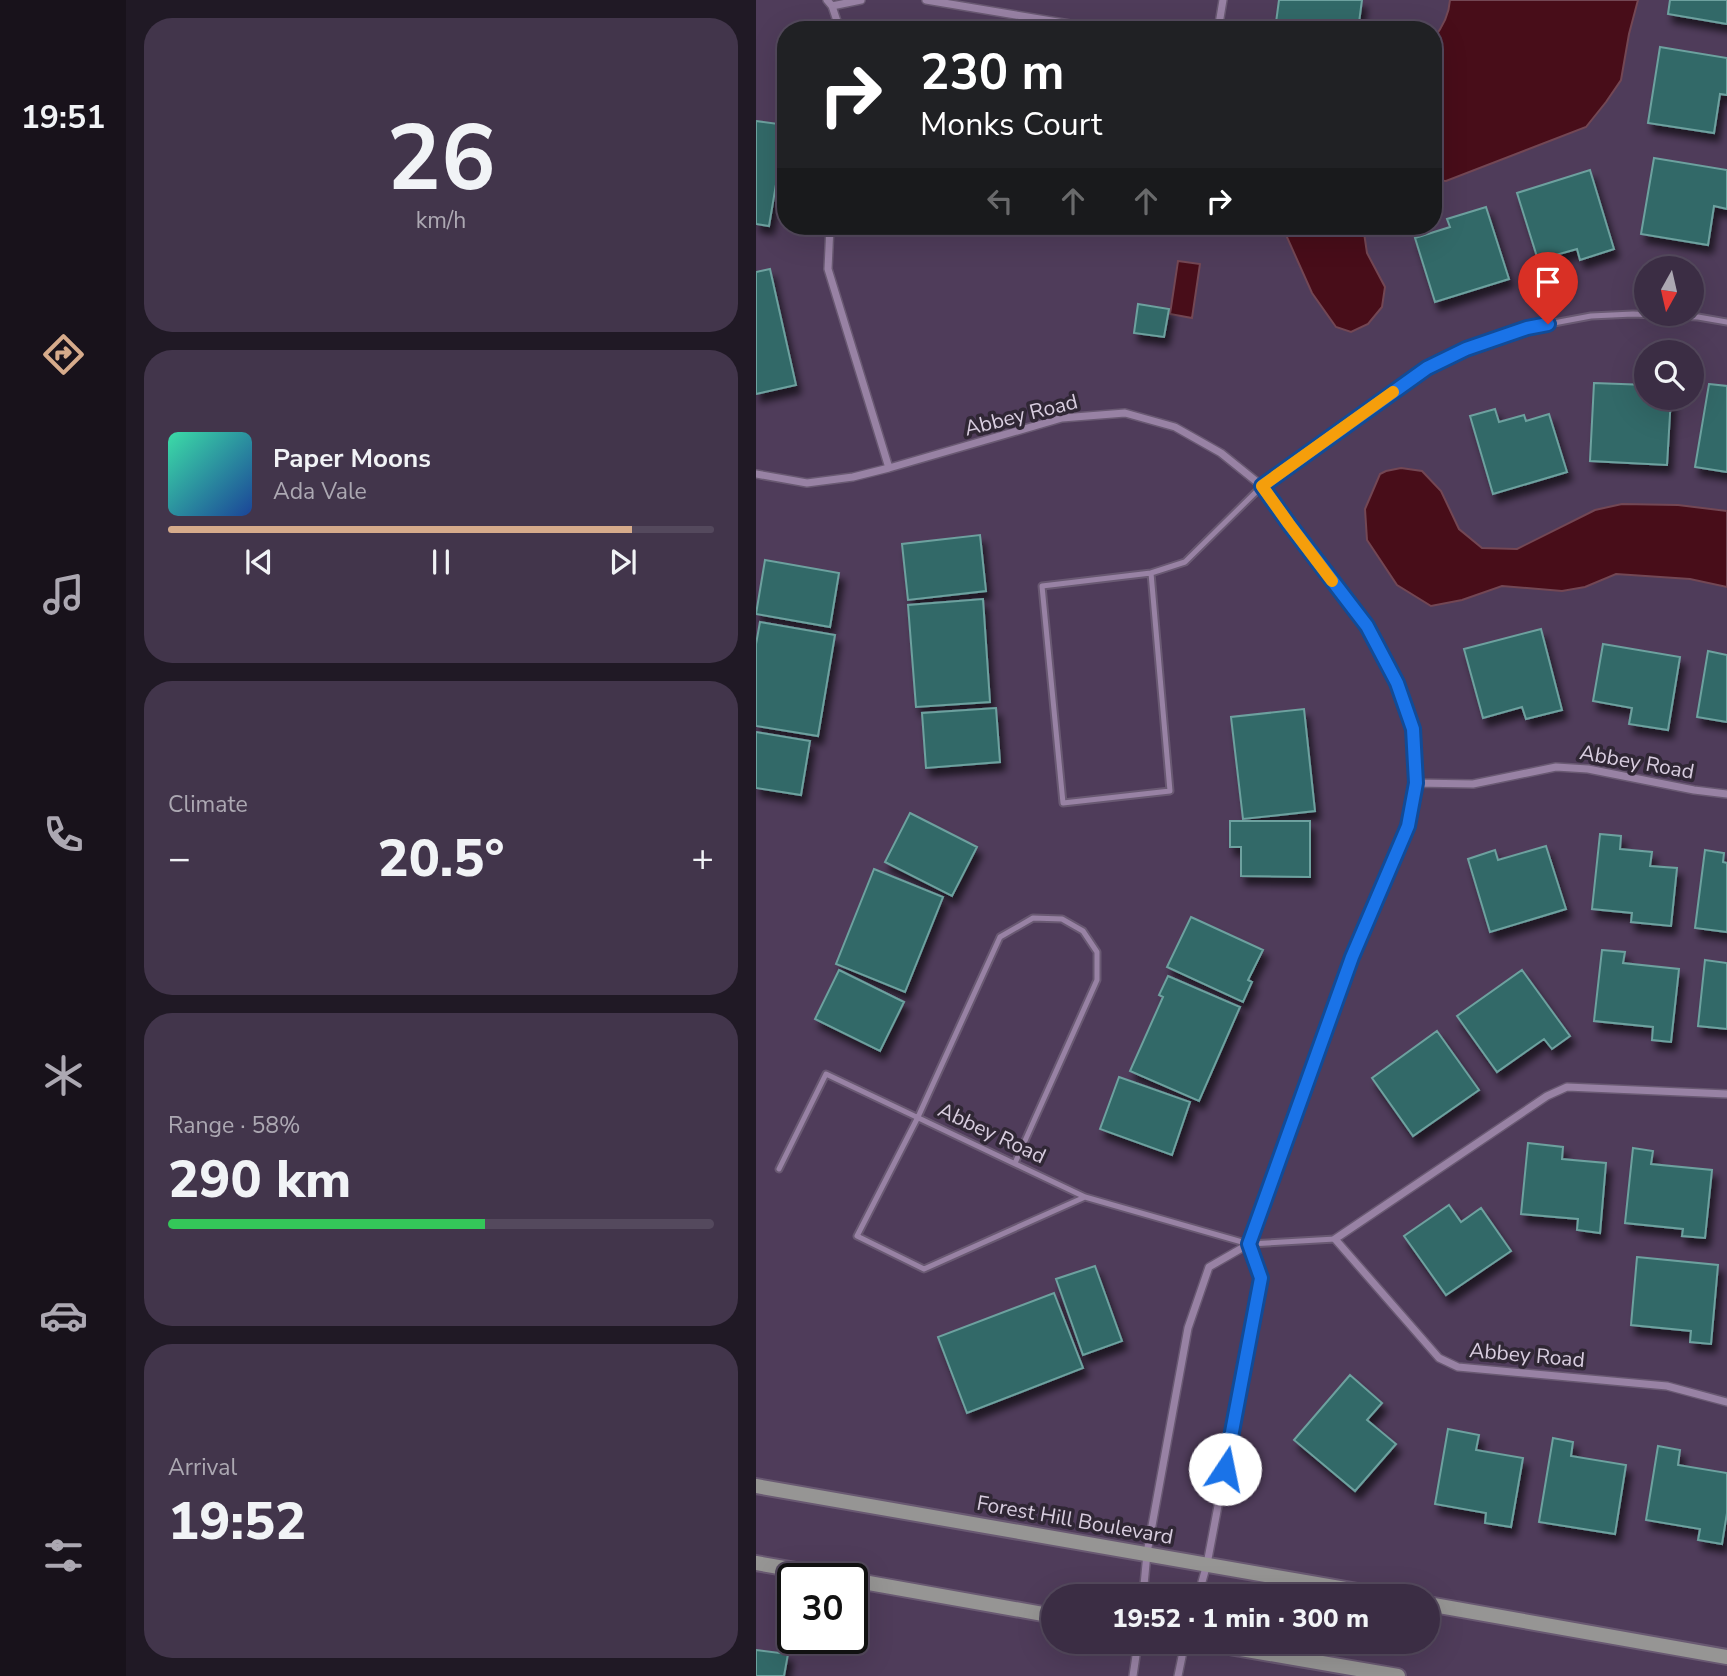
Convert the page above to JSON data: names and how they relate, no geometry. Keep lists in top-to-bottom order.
{
  "streets": {
    "main road": ["Forest Hill Boulevard"],
    "street": ["Abbey Road"]
  },
  "crossings": [
    ["Abbey Road", "Forest Hill Boulevard"]
  ],
  "north": "bottom",
  "page": {
    "tabs": "19:51",
    "tile": [
      ["26", "km/h"],
      "Climate",
      ["Range · 58%", "290 km"],
      ["Arrival", "19:52"]
    ],
    "turn": ["230 m", "Monks Court"],
    "song": ["Paper Moons", "Ada Vale"],
    "heat": ["−", "20.5°", "+"],
    "limit": "30",
    "trip": "19:52 · 1 min · 300 m"
  }
}
